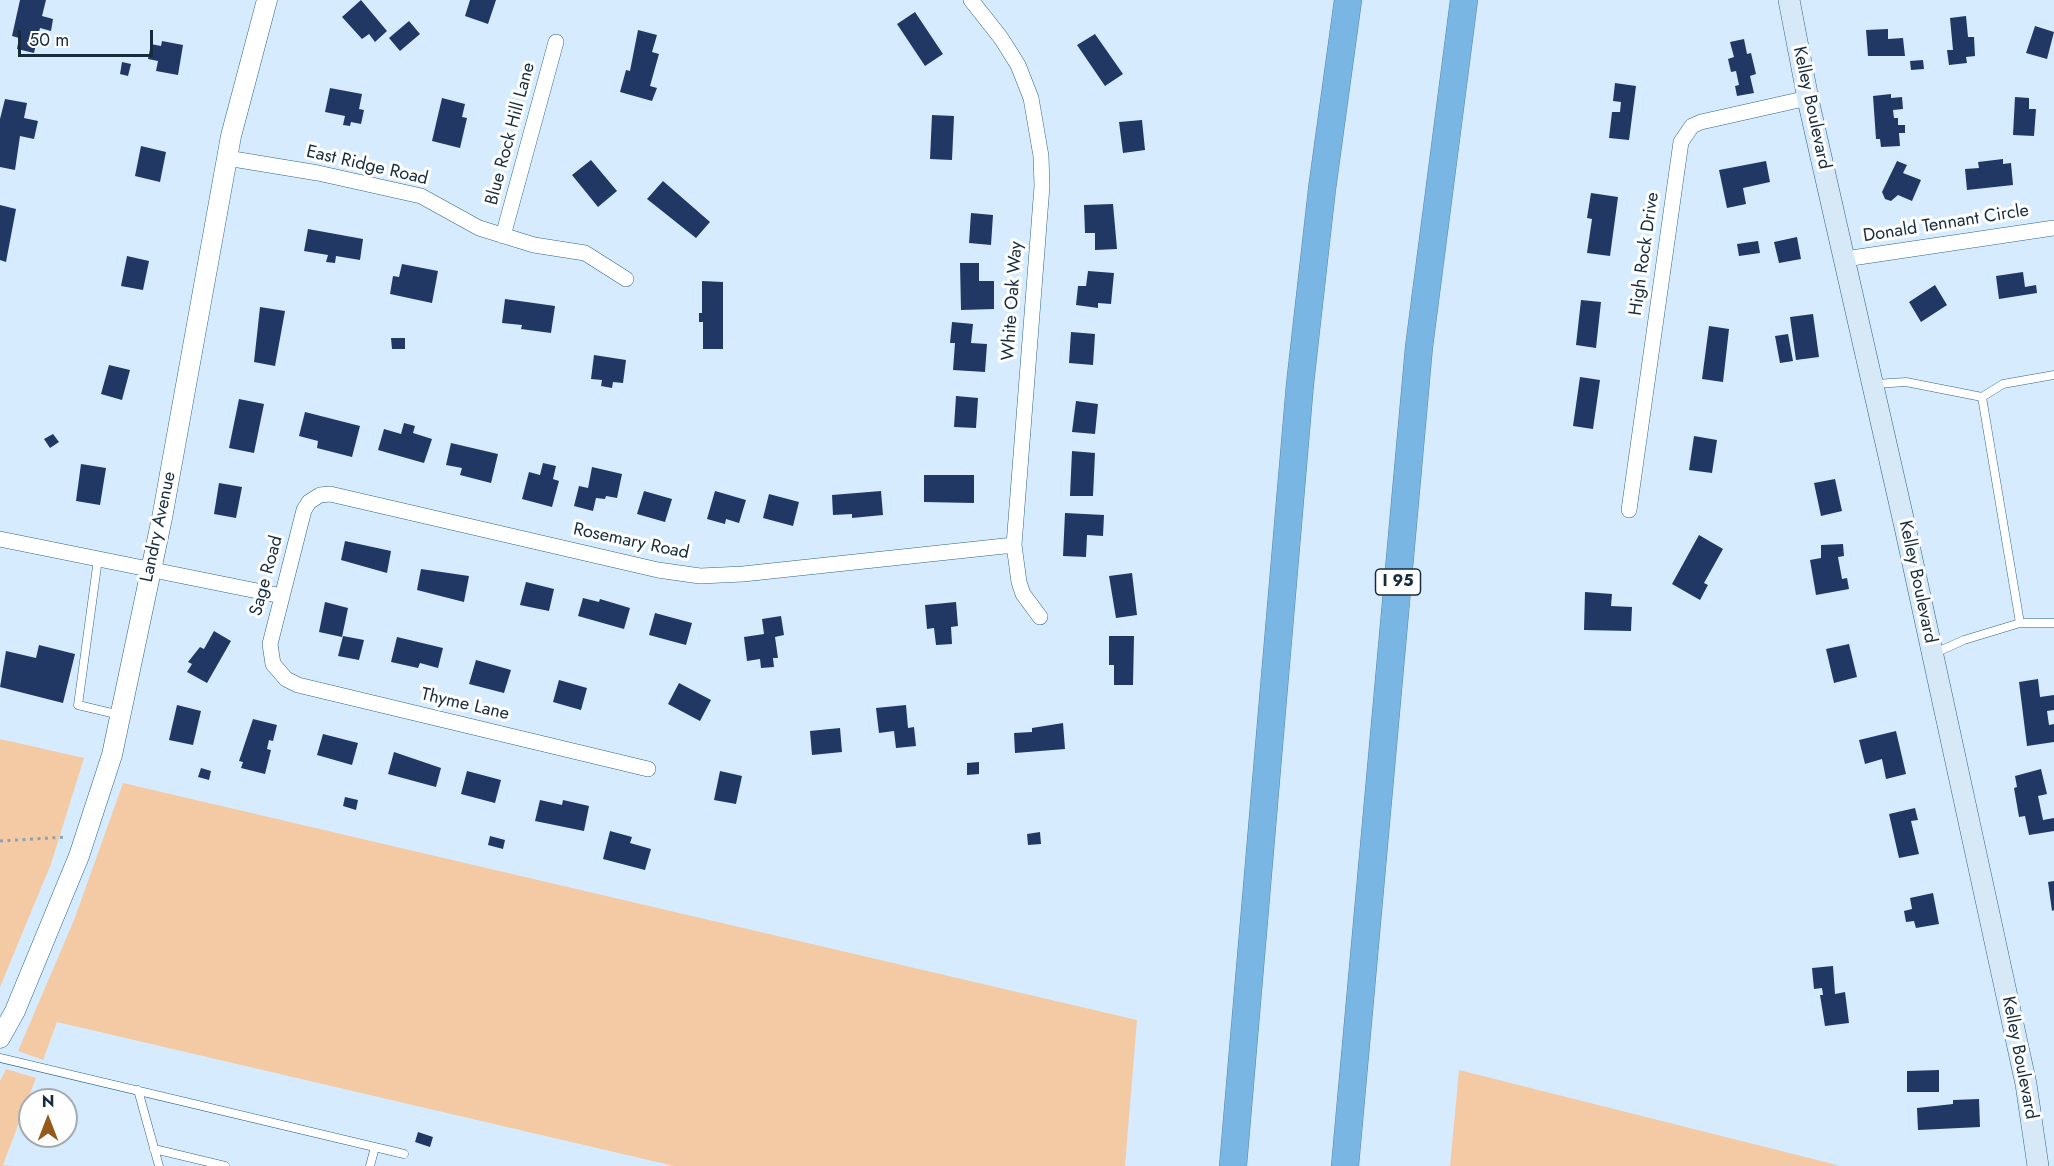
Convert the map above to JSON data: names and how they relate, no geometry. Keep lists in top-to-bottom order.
{
  "streets": {
    "highway": ["I 95"],
    "main road": ["Kelley Boulevard"],
    "street": [
      "Blue Rock Hill Lane",
      "East Ridge Road",
      "Donald Tennant Circle",
      "High Rock Drive",
      "White Oak Way",
      "Landry Avenue",
      "Rosemary Road",
      "Sage Road",
      "Thyme Lane"
    ]
  },
  "crossings": [
    ["Kelley Boulevard", "Donald Tennant Circle"],
    ["Kelley Boulevard", "High Rock Drive"],
    ["Blue Rock Hill Lane", "East Ridge Road"],
    ["East Ridge Road", "Landry Avenue"],
    ["White Oak Way", "Rosemary Road"],
    ["Rosemary Road", "Sage Road"],
    ["Sage Road", "Thyme Lane"]
  ],
  "scale_bar": "50 m",
  "north": "top"
}
